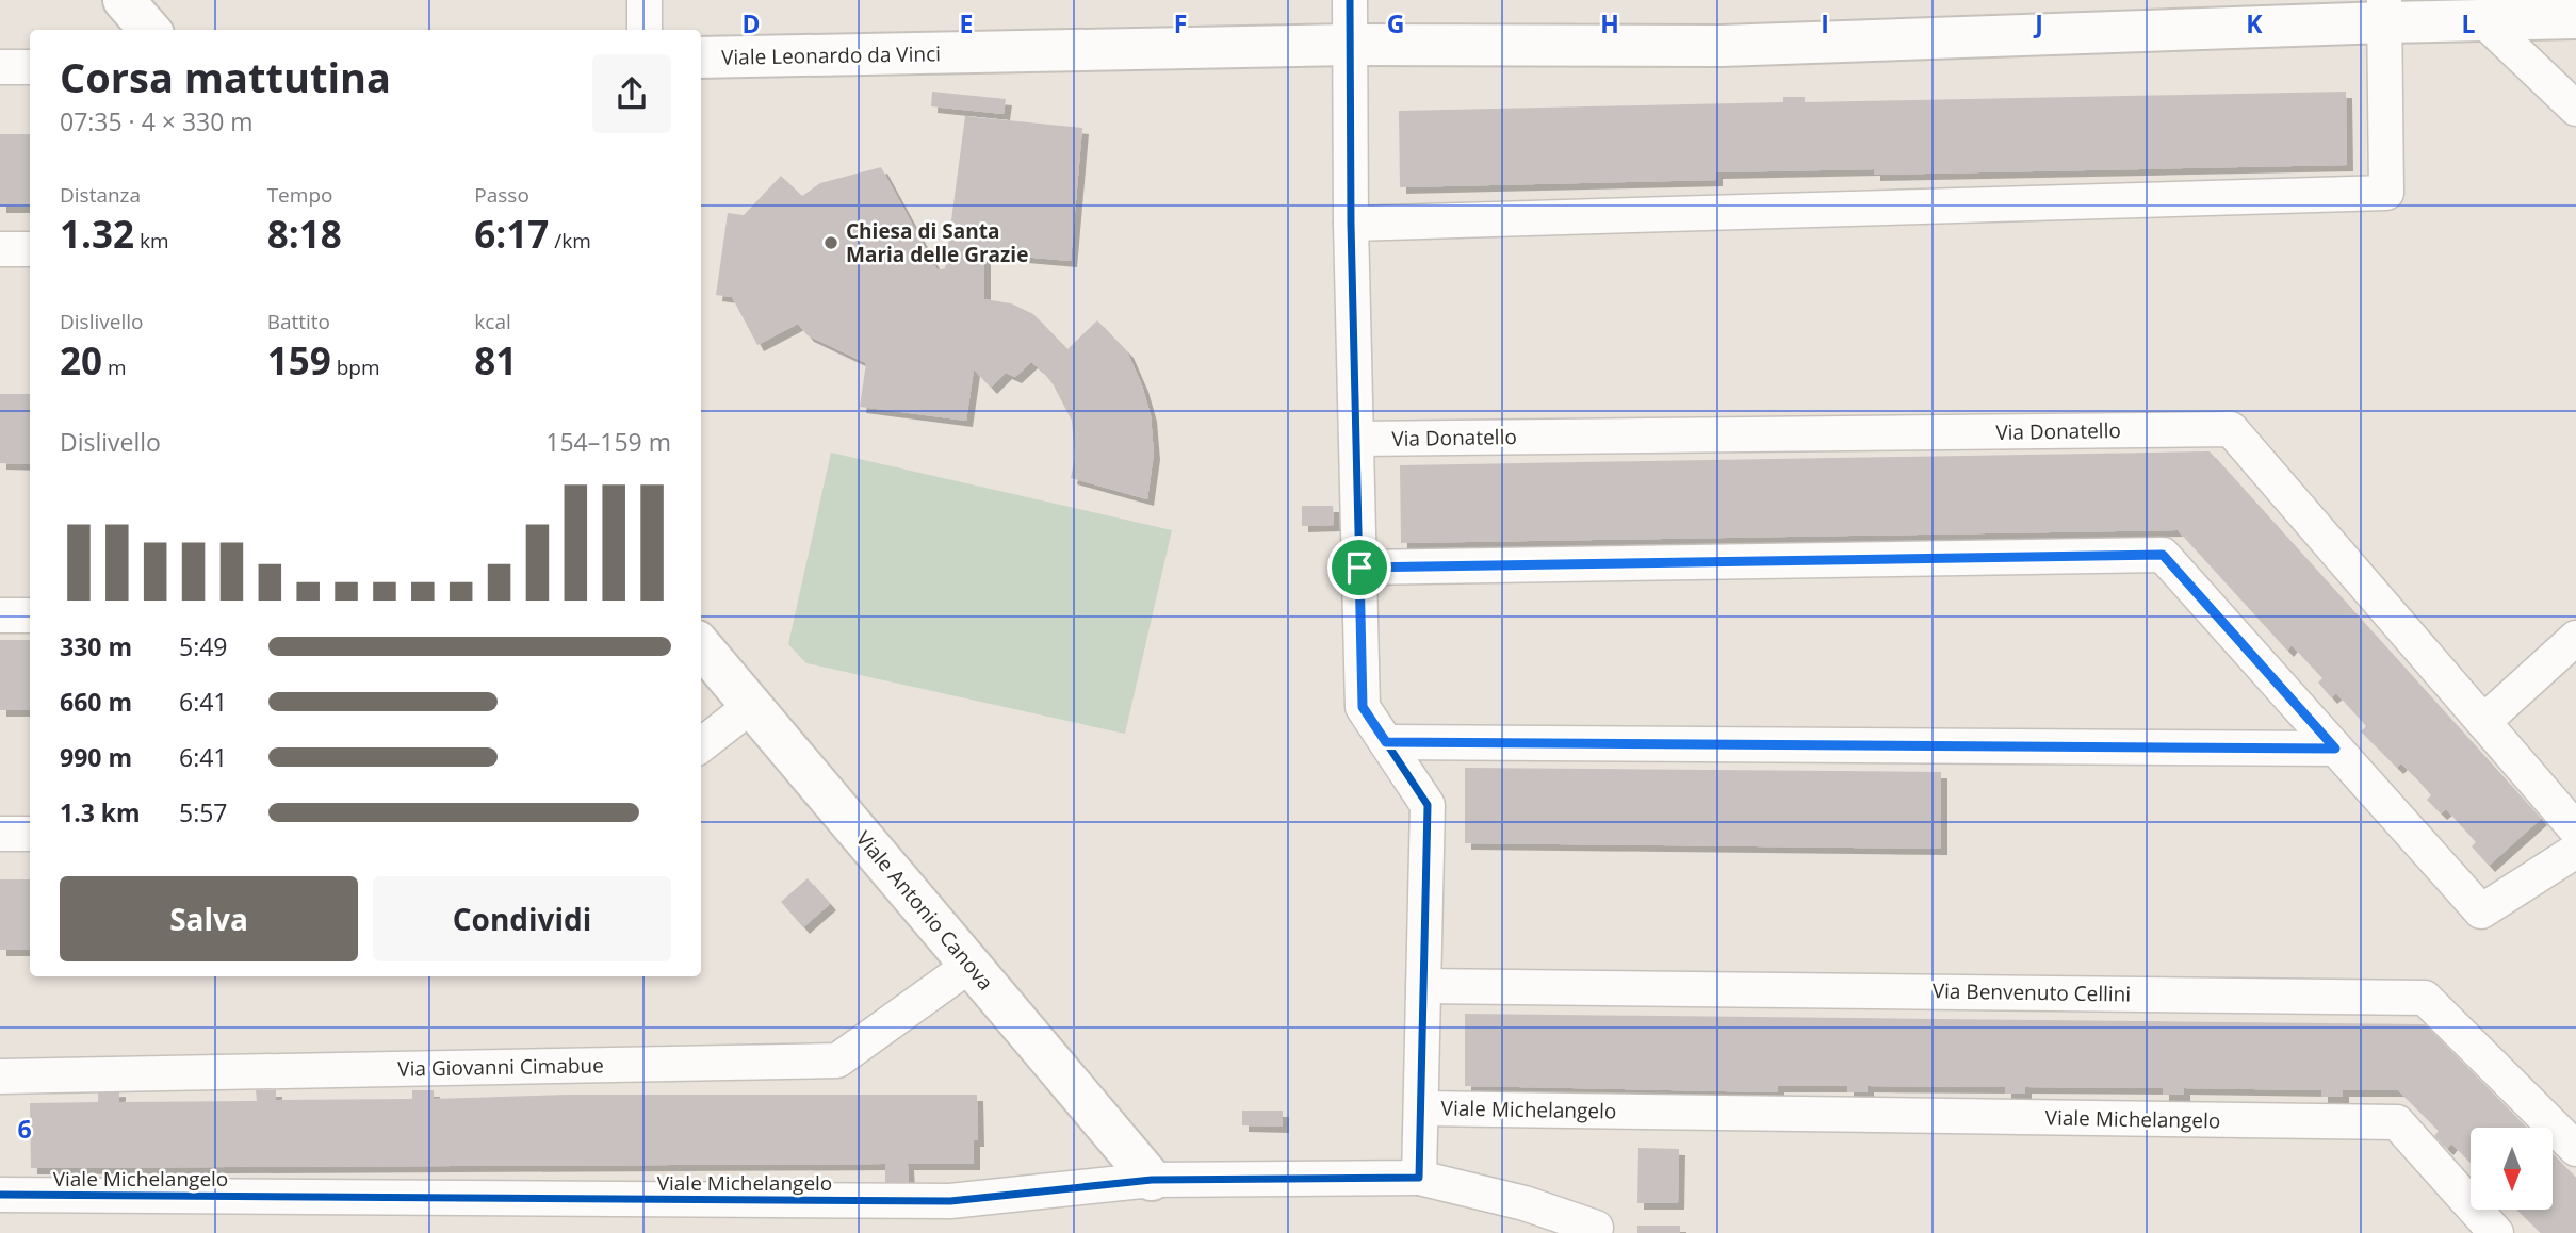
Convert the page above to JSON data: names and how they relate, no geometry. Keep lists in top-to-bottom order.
{
  "streets": {
    "street": [
      "Viale Leonardo da Vinci",
      "Via Donatello",
      "Viale Antonio Canova",
      "Via Benvenuto Cellini",
      "Via Giovanni Cimabue",
      "Viale Michelangelo"
    ]
  },
  "crossings": [
    ["Viale Antonio Canova", "Via Giovanni Cimabue"],
    ["Viale Antonio Canova", "Viale Michelangelo"]
  ],
  "places": ["Chiesa di Santa Maria delle Grazie"],
  "north": "bottom",
  "page": {
    "heading": ["Corsa mattutina", "07:35 · 4 × 330 m"],
    "stats": [
      ["Distanza", "1.32 km"],
      ["Tempo", "8:18"],
      ["Passo", "6:17 /km"],
      ["Dislivello", "20 m"],
      ["Battito", "159 bpm"],
      ["kcal", "81"]
    ],
    "chart": ["Dislivello", "154–159 m"],
    "list": [
      {
        "name": "330 m",
        "note": "5:49"
      },
      {
        "name": "660 m",
        "note": "6:41"
      },
      {
        "name": "990 m",
        "note": "6:41"
      },
      {
        "name": "1.3 km",
        "note": "5:57"
      }
    ],
    "buttons": ["Salva", "Condividi"]
  },
  "grid": {
    "columns": [
      "D",
      "E",
      "F",
      "G",
      "H",
      "I",
      "J",
      "K",
      "L"
    ],
    "rows": ["6"]
  }
}
